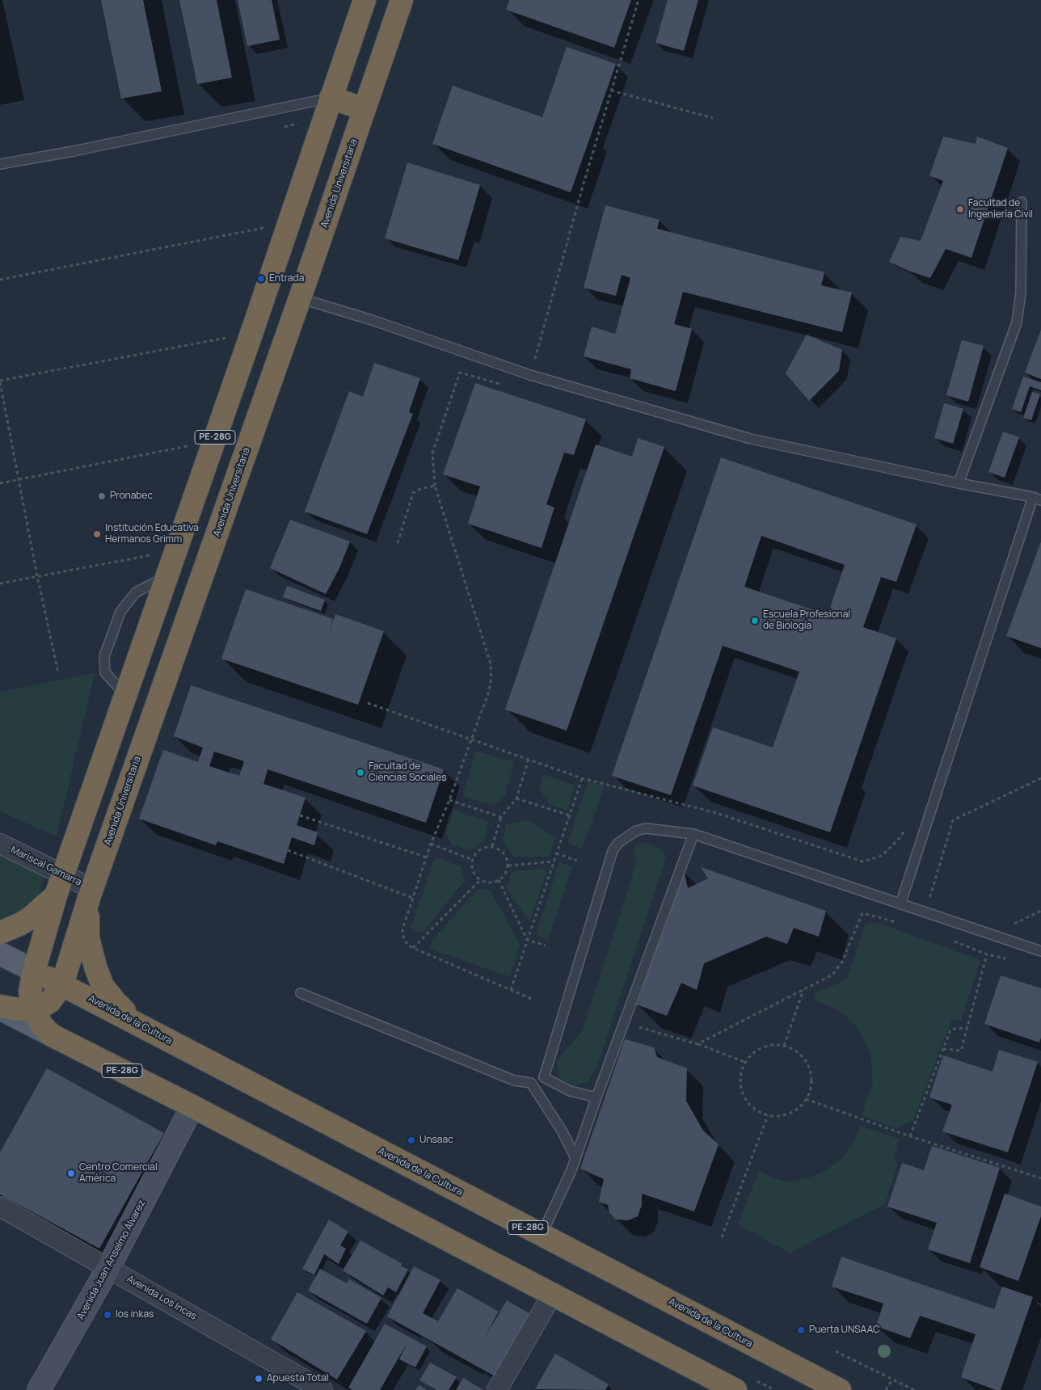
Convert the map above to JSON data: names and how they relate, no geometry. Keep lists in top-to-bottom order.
{
  "streets": {
    "highway": ["Avenida Universitaria", "PE-28G", "Avenida de la Cultura"],
    "street": ["Mariscal Gamarra", "Avenida Juan Anselmo Álvarez", "Avenida Los Incas"]
  },
  "crossings": [
    ["Avenida Universitaria", "PE-28G"],
    ["Avenida Universitaria", "Mariscal Gamarra"],
    ["Avenida Universitaria", "Avenida de la Cultura"],
    ["PE-28G", "Mariscal Gamarra"],
    ["PE-28G", "Avenida de la Cultura"],
    ["PE-28G", "Avenida Juan Anselmo Álvarez"],
    ["Avenida Juan Anselmo Álvarez", "Avenida Los Incas"]
  ],
  "places": [
    "Facultad de Ingeniería Civil",
    "Entrada",
    "Pronabec",
    "Institución Educativa Hermanos Grimm",
    "Escuela Profesional de Biología",
    "Facultad de Ciencias Sociales",
    "Unsaac",
    "Centro Comercial América",
    "los inkas",
    "Puerta UNSAAC",
    "Apuesta Total"
  ]
}
